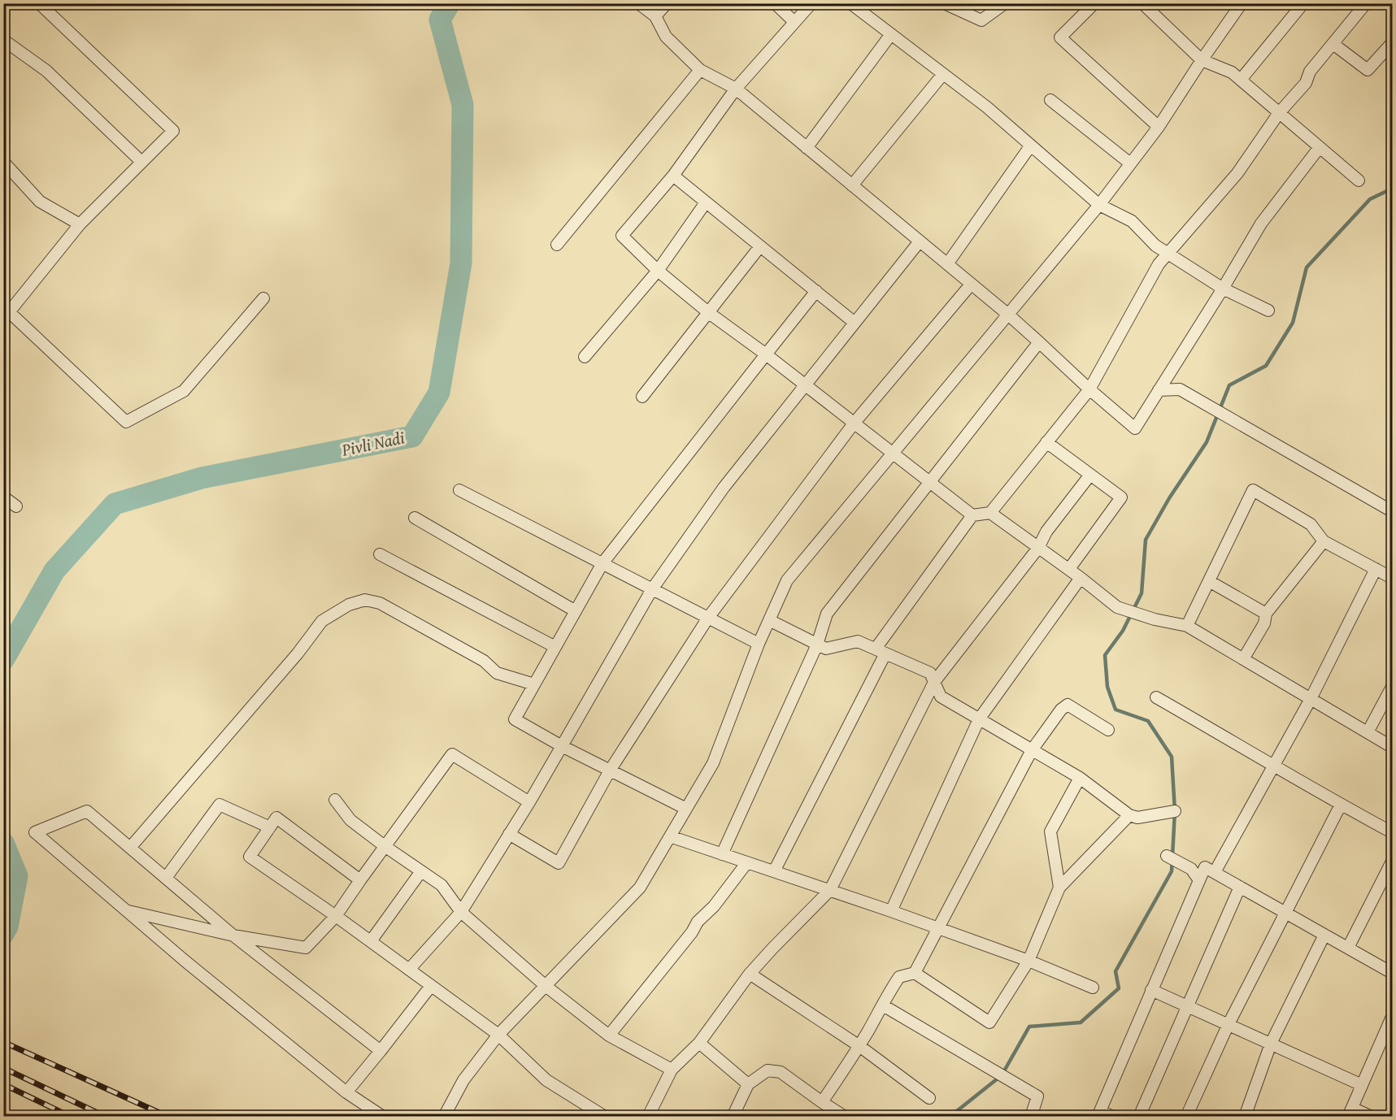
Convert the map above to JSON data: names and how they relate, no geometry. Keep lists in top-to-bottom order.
{
  "water": ["Pivli Nadi"]
}
